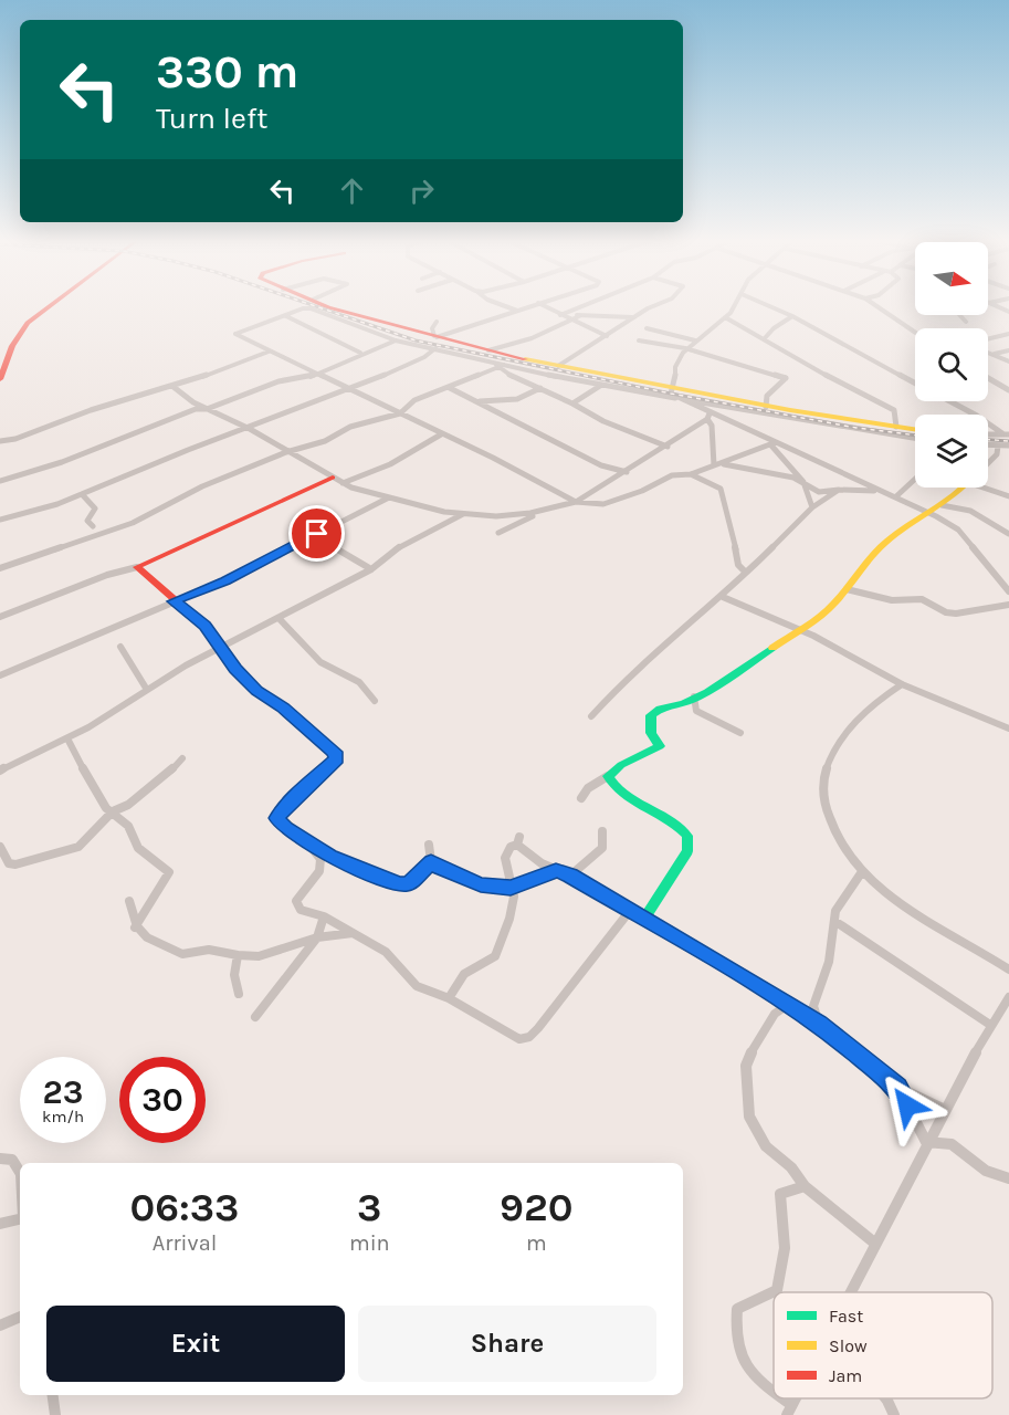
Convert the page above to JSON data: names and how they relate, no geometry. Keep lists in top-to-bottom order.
{
  "legend": ["Fast", "Slow", "Jam"],
  "north": "right",
  "page": {
    "turn": ["330 m", "Turn left"],
    "speed": "23 km/h",
    "limit": "30",
    "eta": [
      "06:33",
      "Arrival",
      "3",
      "min",
      "920",
      "m"
    ],
    "buttons": ["Exit", "Share"]
  }
}
